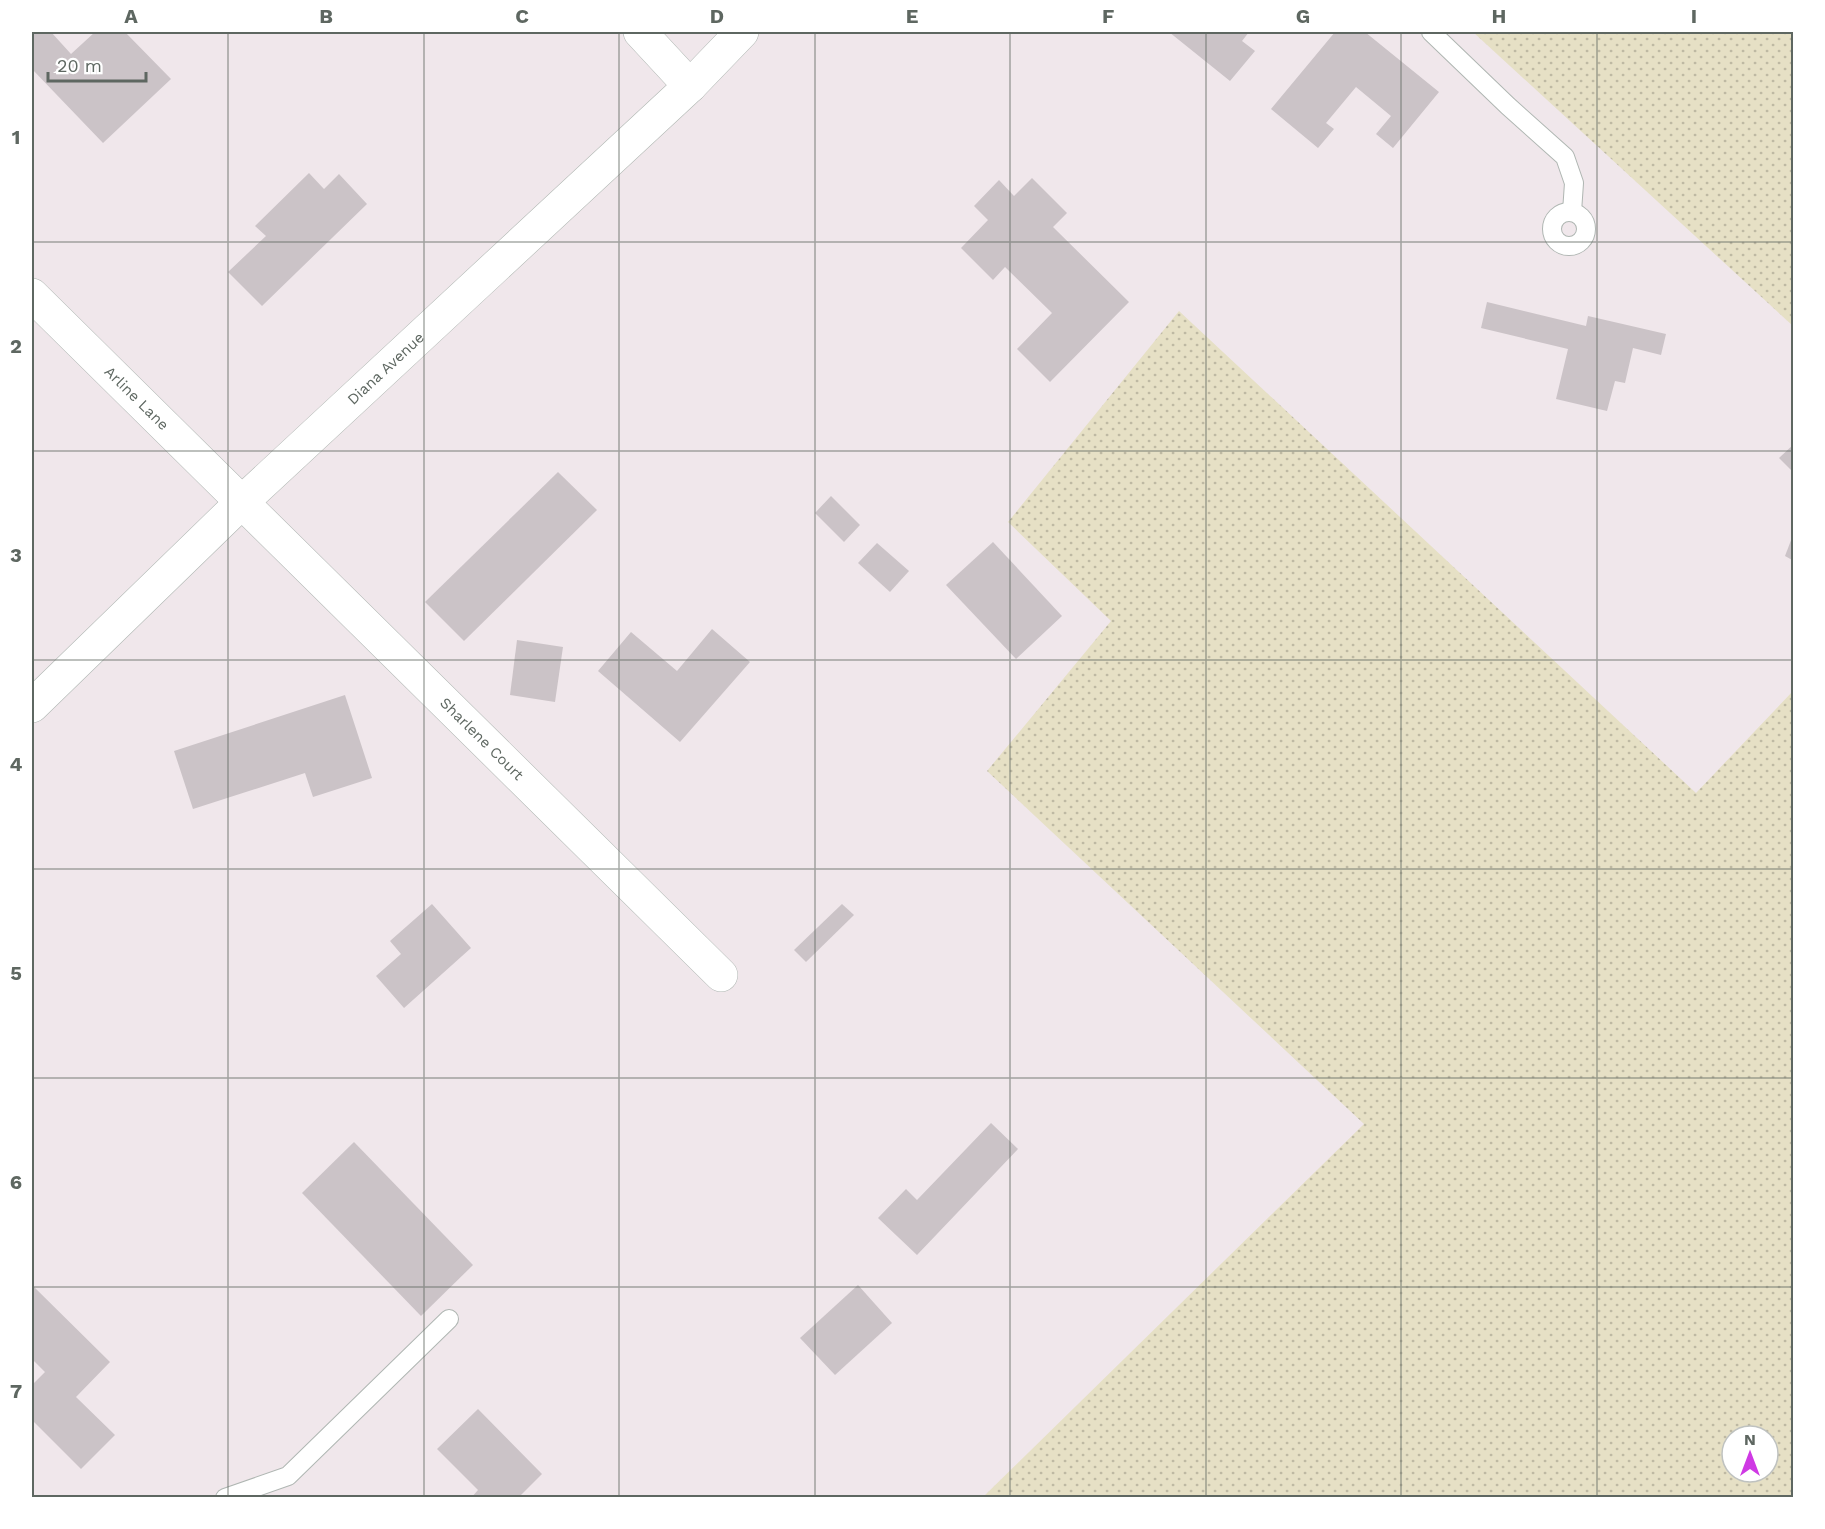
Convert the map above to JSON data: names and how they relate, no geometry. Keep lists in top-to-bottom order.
{
  "streets": {
    "street": ["Diana Avenue", "Arline Lane", "Sharlene Court"]
  },
  "crossings": [
    ["Diana Avenue", "Arline Lane"],
    ["Diana Avenue", "Sharlene Court"],
    ["Arline Lane", "Sharlene Court"]
  ],
  "scale_bar": "20 m",
  "north": "top",
  "grid": {
    "columns": [
      "A",
      "B",
      "C",
      "D",
      "E",
      "F",
      "G",
      "H",
      "I"
    ],
    "rows": [
      "1",
      "2",
      "3",
      "4",
      "5",
      "6",
      "7"
    ]
  }
}
